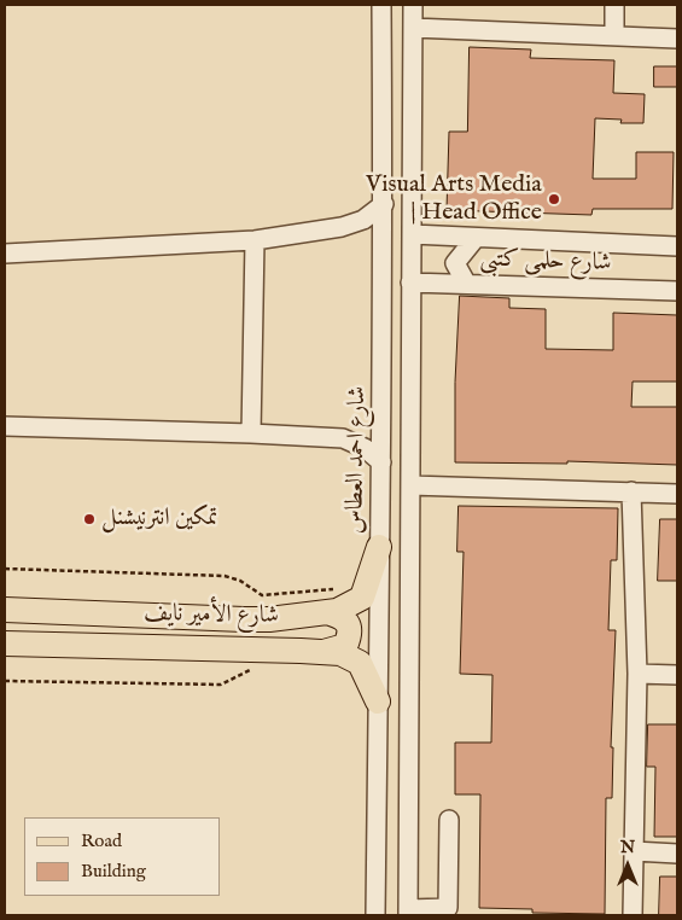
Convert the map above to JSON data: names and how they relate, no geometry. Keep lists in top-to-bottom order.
{
  "streets": {
    "main road": ["شارع الأمير نايف"],
    "street": ["شارع حلمى كتبى", "شارع احمد العطاس"]
  },
  "crossings": [
    ["شارع احمد العطاس", "شارع الأمير نايف"]
  ],
  "places": ["Visual Arts Media | Head Office", "تمكين انترنیشنل"],
  "legend": ["Road", "Building"],
  "north": "top"
}
